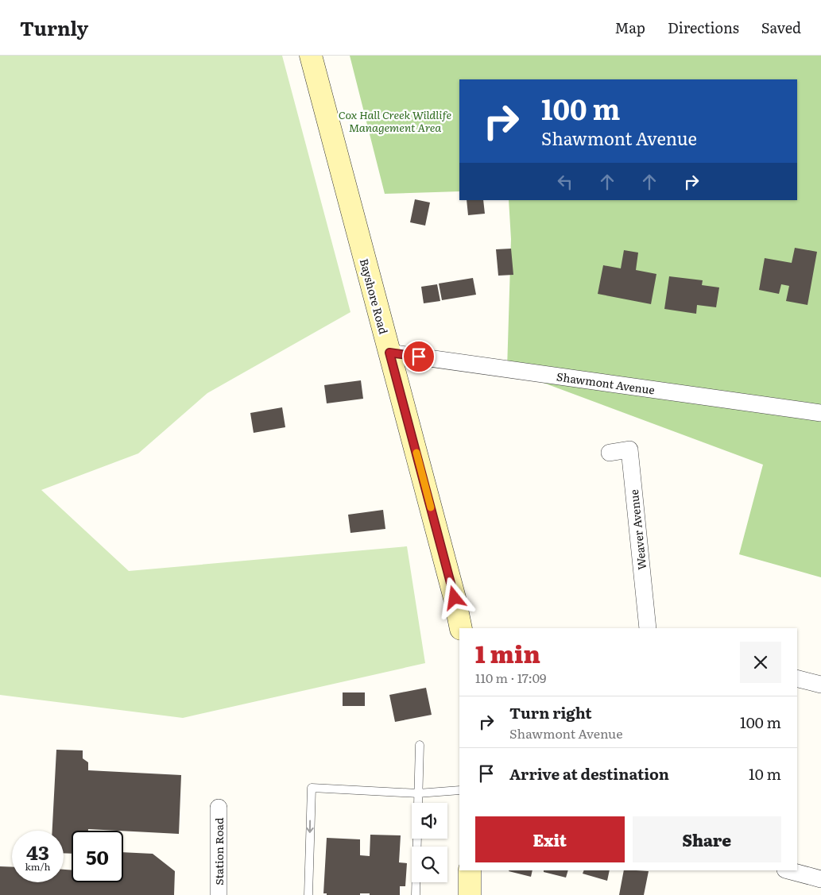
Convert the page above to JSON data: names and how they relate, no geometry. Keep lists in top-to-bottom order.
{
  "streets": {
    "main road": ["Bayshore Road"],
    "street": ["Shawmont Avenue", "Weaver Avenue", "Station Road"]
  },
  "crossings": [
    ["Bayshore Road", "Shawmont Avenue"]
  ],
  "parks": ["Cox Hall Creek Wildlife Management Area"],
  "page": {
    "header": "Turnly",
    "nav": ["Map", "Directions", "Saved"],
    "turn": ["100 m", "Shawmont Avenue"],
    "heading": ["1 min", "110 m · 17:09"],
    "list": [
      {
        "name": "Turn right",
        "note": "Shawmont Avenue",
        "value": "100 m"
      },
      {
        "name": "Arrive at destination",
        "value": "10 m"
      }
    ],
    "buttons": ["Exit", "Share"],
    "speed": "43 km/h",
    "limit": "50"
  }
}
